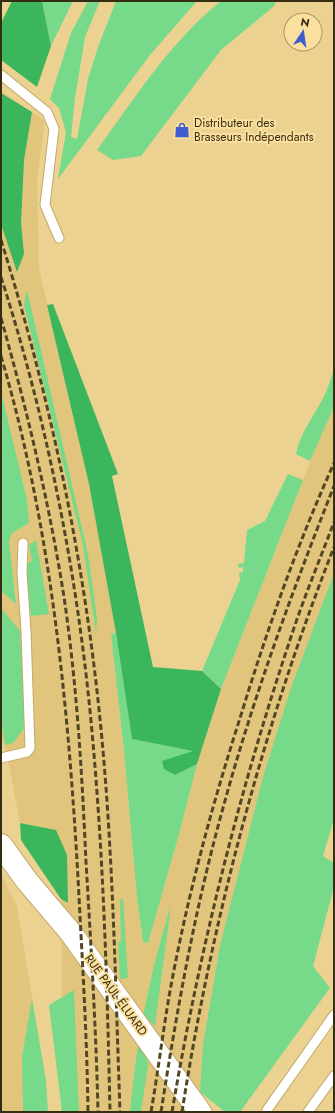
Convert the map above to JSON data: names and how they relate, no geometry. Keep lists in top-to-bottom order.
{
  "streets": {
    "main road": ["RUE PAUL ÉLUARD"]
  },
  "places": {
    "shop": ["Distributeur des Brasseurs Indépendants"]
  },
  "north": "top"
}
